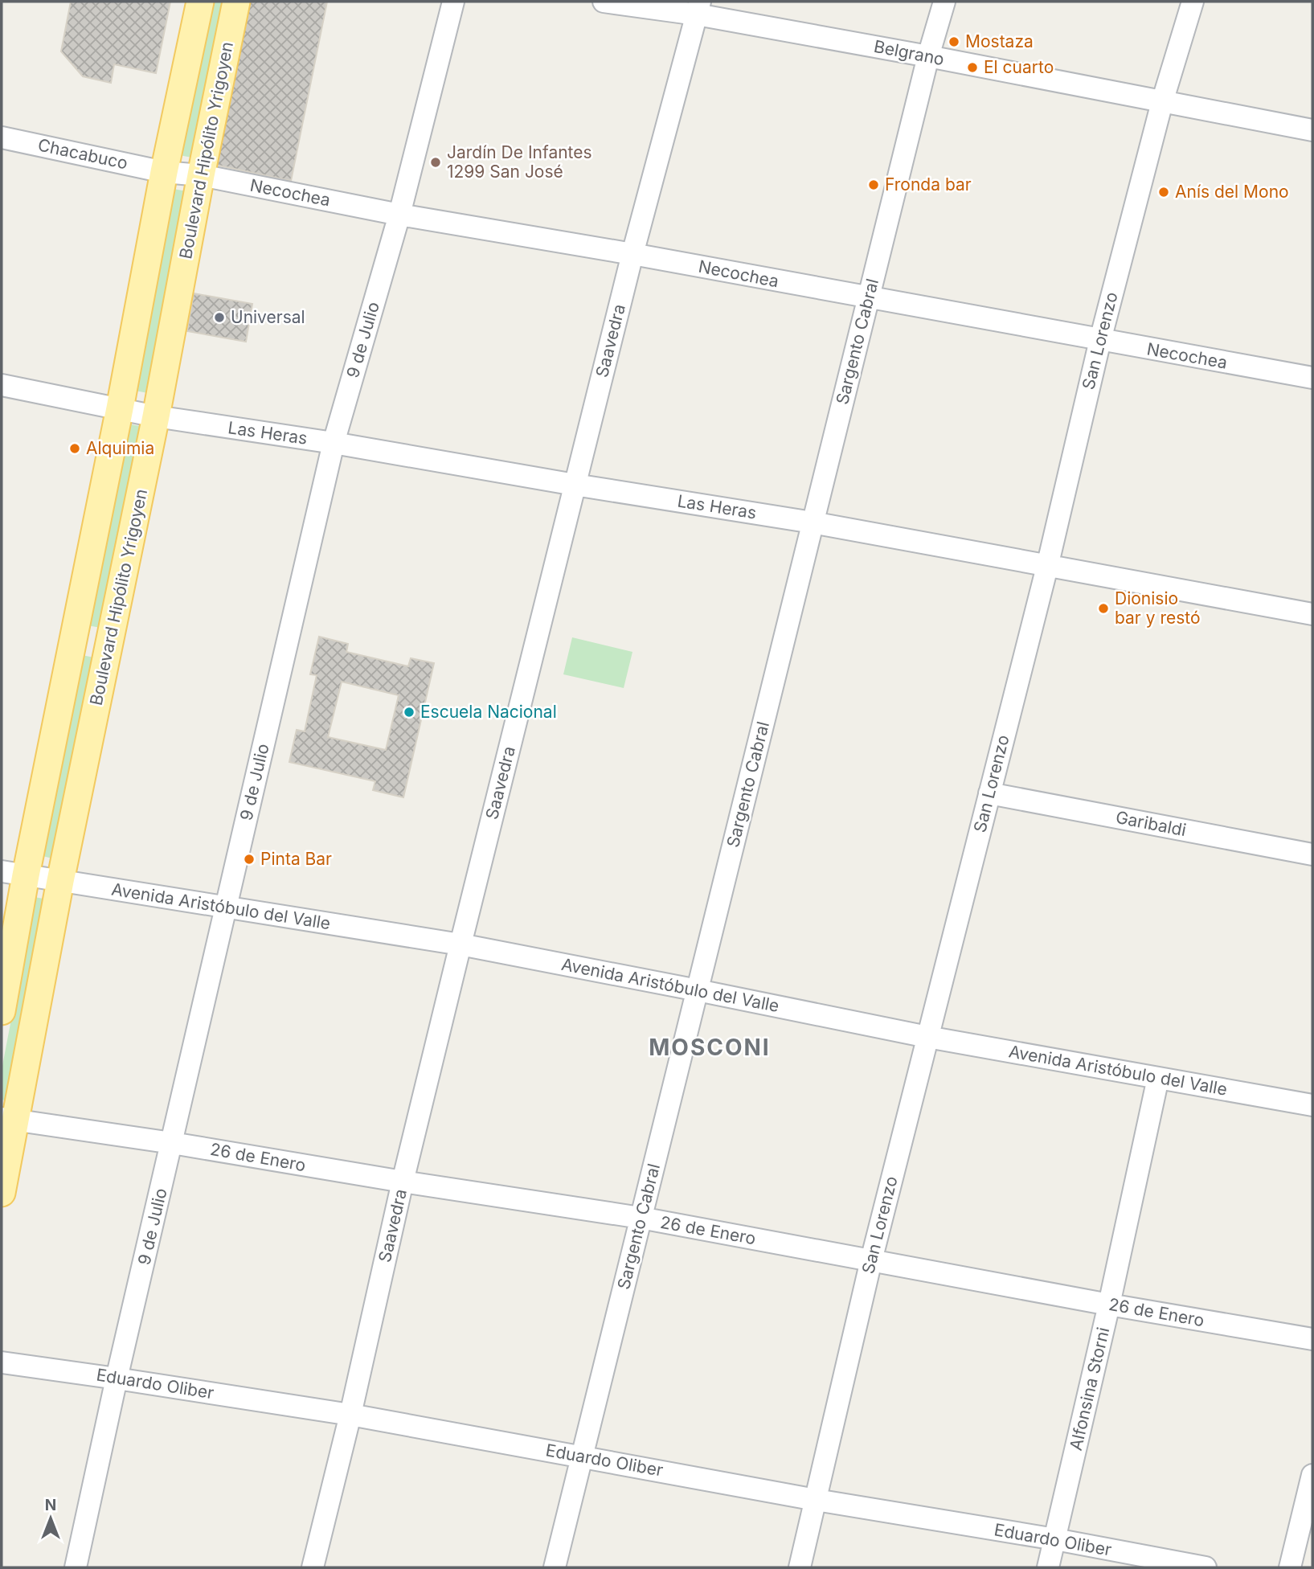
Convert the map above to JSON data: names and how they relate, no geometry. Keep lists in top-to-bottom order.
{
  "streets": {
    "main road": ["Boulevard Hipólito Yrigoyen"],
    "street": [
      "Belgrano",
      "Chacabuco",
      "Necochea",
      "9 de Julio",
      "Saavedra",
      "San Lorenzo",
      "Sargento Cabral",
      "Las Heras",
      "Garibaldi",
      "Avenida Aristóbulo del Valle",
      "26 de Enero",
      "Eduardo Oliber",
      "Alfonsina Storni"
    ]
  },
  "crossings": [
    ["Belgrano", "Saavedra"],
    ["Belgrano", "San Lorenzo"],
    ["Belgrano", "Sargento Cabral"],
    ["Boulevard Hipólito Yrigoyen", "Chacabuco"],
    ["Boulevard Hipólito Yrigoyen", "Necochea"],
    ["Boulevard Hipólito Yrigoyen", "Las Heras"],
    ["Boulevard Hipólito Yrigoyen", "Avenida Aristóbulo del Valle"],
    ["Boulevard Hipólito Yrigoyen", "26 de Enero"],
    ["Chacabuco", "Necochea"],
    ["Necochea", "9 de Julio"],
    ["Necochea", "Saavedra"],
    ["Necochea", "San Lorenzo"],
    ["Necochea", "Sargento Cabral"],
    ["9 de Julio", "Las Heras"],
    ["9 de Julio", "Avenida Aristóbulo del Valle"],
    ["9 de Julio", "26 de Enero"],
    ["9 de Julio", "Eduardo Oliber"],
    ["Saavedra", "Las Heras"],
    ["Saavedra", "Avenida Aristóbulo del Valle"],
    ["Saavedra", "26 de Enero"],
    ["Saavedra", "Eduardo Oliber"],
    ["San Lorenzo", "Las Heras"],
    ["San Lorenzo", "Garibaldi"],
    ["San Lorenzo", "Avenida Aristóbulo del Valle"],
    ["San Lorenzo", "26 de Enero"],
    ["San Lorenzo", "Eduardo Oliber"],
    ["Sargento Cabral", "Las Heras"],
    ["Sargento Cabral", "Avenida Aristóbulo del Valle"],
    ["Sargento Cabral", "26 de Enero"],
    ["Sargento Cabral", "Eduardo Oliber"],
    ["Avenida Aristóbulo del Valle", "Alfonsina Storni"],
    ["26 de Enero", "Alfonsina Storni"],
    ["Eduardo Oliber", "Alfonsina Storni"]
  ],
  "districts": ["MOSCONI"],
  "places": [
    "Mostaza",
    "El cuarto",
    "Jardín De Infantes 1299 San José",
    "Fronda bar",
    "Anís del Mono",
    "Universal",
    "Alquimia",
    "Dionisio bar y restó",
    "Escuela Nacional",
    "Pinta Bar"
  ],
  "north": "top"
}
